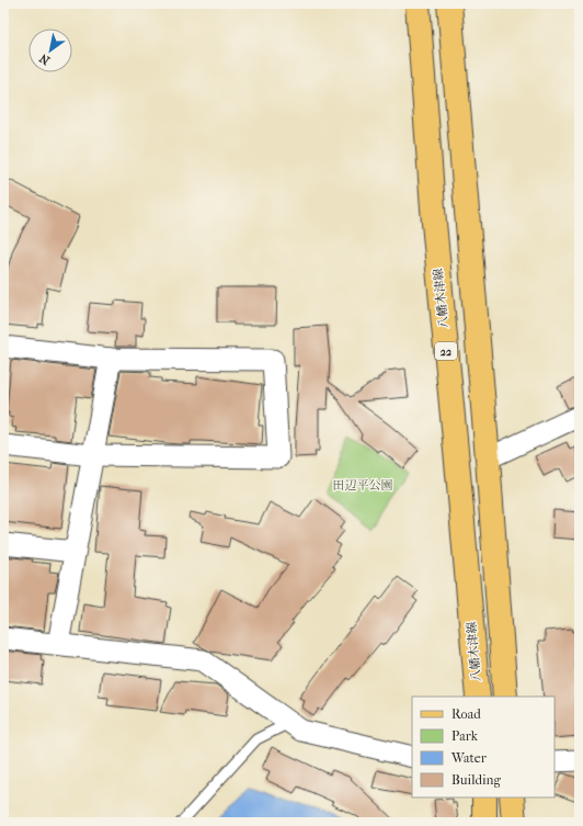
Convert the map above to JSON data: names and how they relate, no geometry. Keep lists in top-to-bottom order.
{
  "streets": {
    "main road": ["八幡木津線", "22"]
  },
  "parks": ["田辺平公園"],
  "legend": [
    "Road",
    "Park",
    "Water",
    "Building"
  ],
  "north": "bottom left"
}
